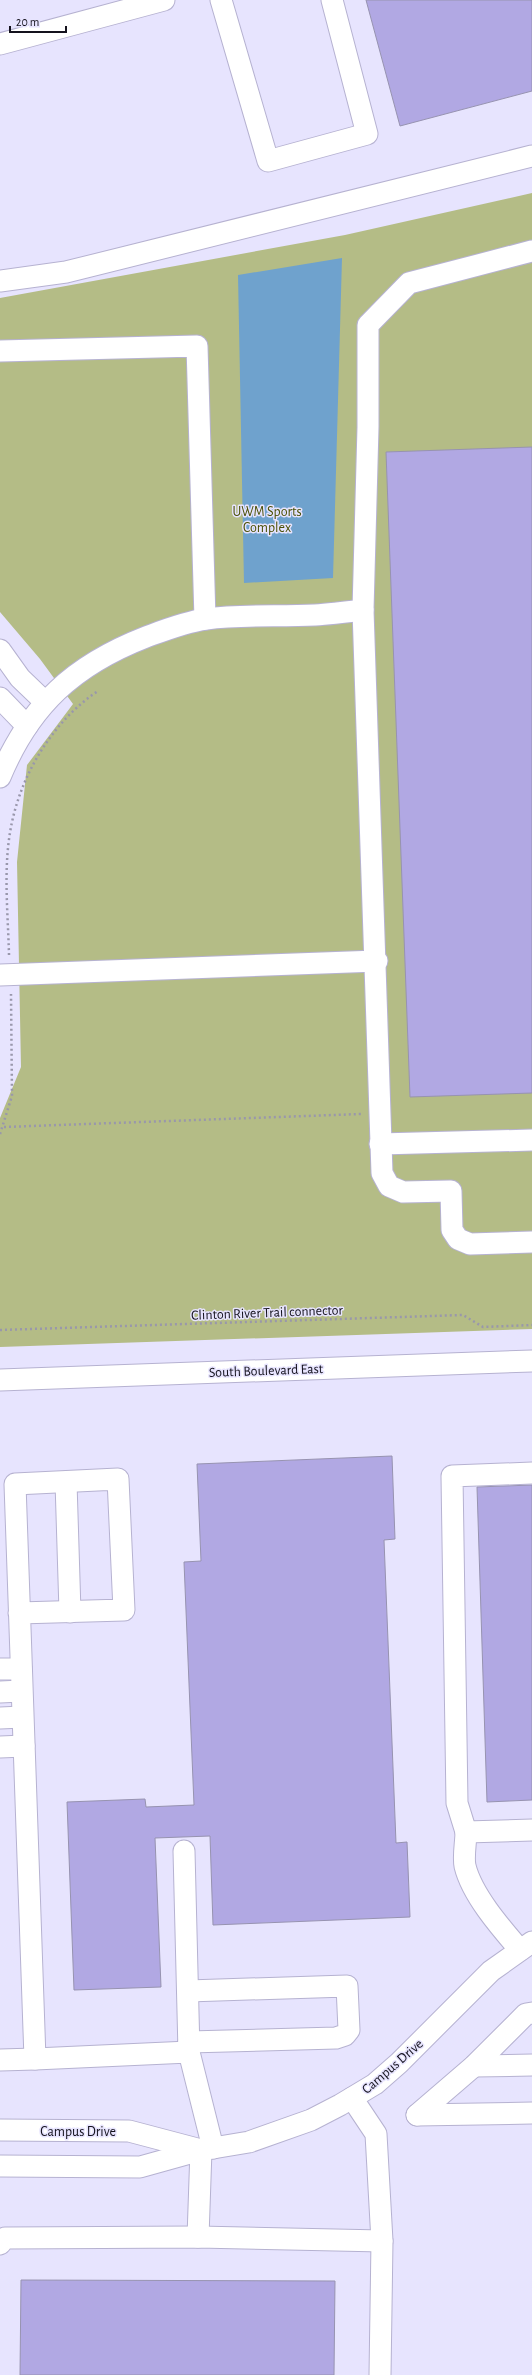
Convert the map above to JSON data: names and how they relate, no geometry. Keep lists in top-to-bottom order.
{
  "streets": {
    "street": ["South Boulevard East", "Campus Drive"],
    "path": ["Clinton River Trail connector"]
  },
  "parks": ["UWM Sports Complex"],
  "scale_bar": "20 m"
}
